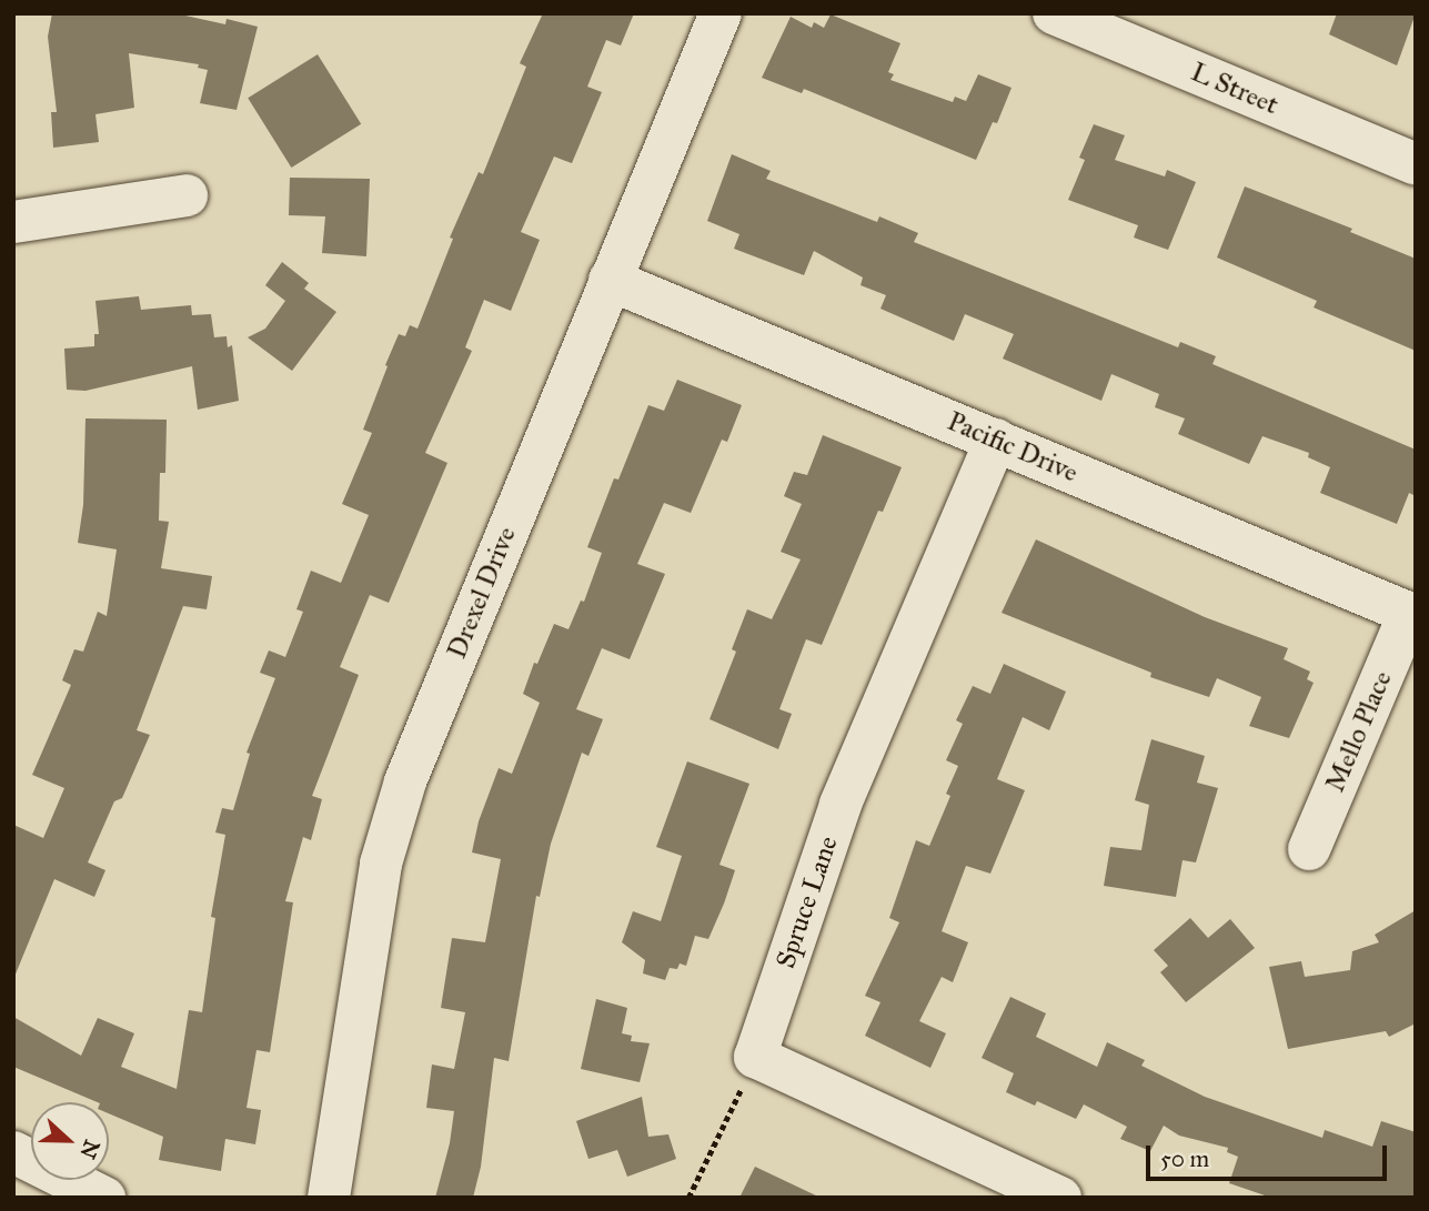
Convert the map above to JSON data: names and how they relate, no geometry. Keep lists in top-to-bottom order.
{
  "streets": {
    "street": [
      "L Street",
      "Pacific Drive",
      "Drexel Drive",
      "Mello Place",
      "Spruce Lane"
    ]
  },
  "crossings": [
    ["Pacific Drive", "Drexel Drive"],
    ["Pacific Drive", "Mello Place"],
    ["Pacific Drive", "Spruce Lane"]
  ],
  "scale_bar": "50 m",
  "north": "right"
}
